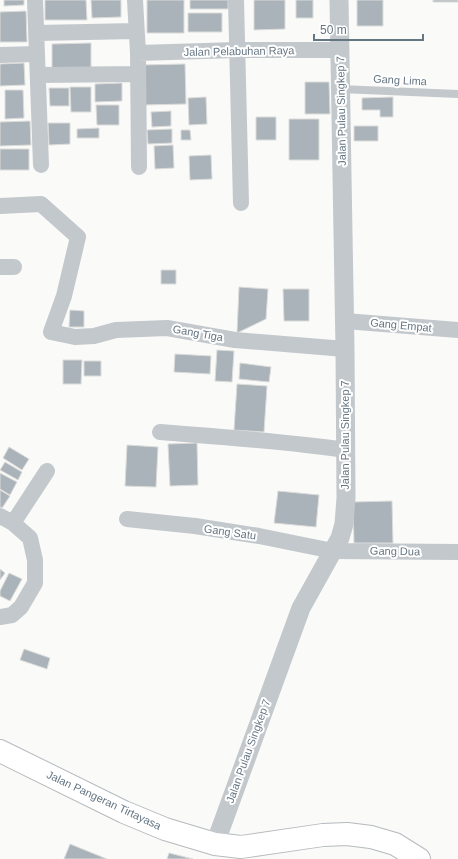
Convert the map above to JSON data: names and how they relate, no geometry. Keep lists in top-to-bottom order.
{
  "streets": {
    "main road": ["Jalan Pangeran Tirtayasa"],
    "street": [
      "Jalan Pelabuhan Raya",
      "Jalan Pulau Singkep 7",
      "Gang Empat",
      "Gang Tiga",
      "Gang Satu",
      "Gang Dua"
    ],
    "lane": ["Gang Lima"]
  },
  "crossings": [
    ["Jalan Pelabuhan Raya", "Jalan Pulau Singkep 7"],
    ["Gang Lima", "Jalan Pulau Singkep 7"],
    ["Jalan Pulau Singkep 7", "Gang Empat"],
    ["Jalan Pulau Singkep 7", "Gang Tiga"],
    ["Jalan Pulau Singkep 7", "Gang Satu"],
    ["Jalan Pulau Singkep 7", "Gang Dua"],
    ["Jalan Pulau Singkep 7", "Jalan Pangeran Tirtayasa"],
    ["Gang Satu", "Gang Dua"]
  ],
  "scale_bar": "50 m"
}
